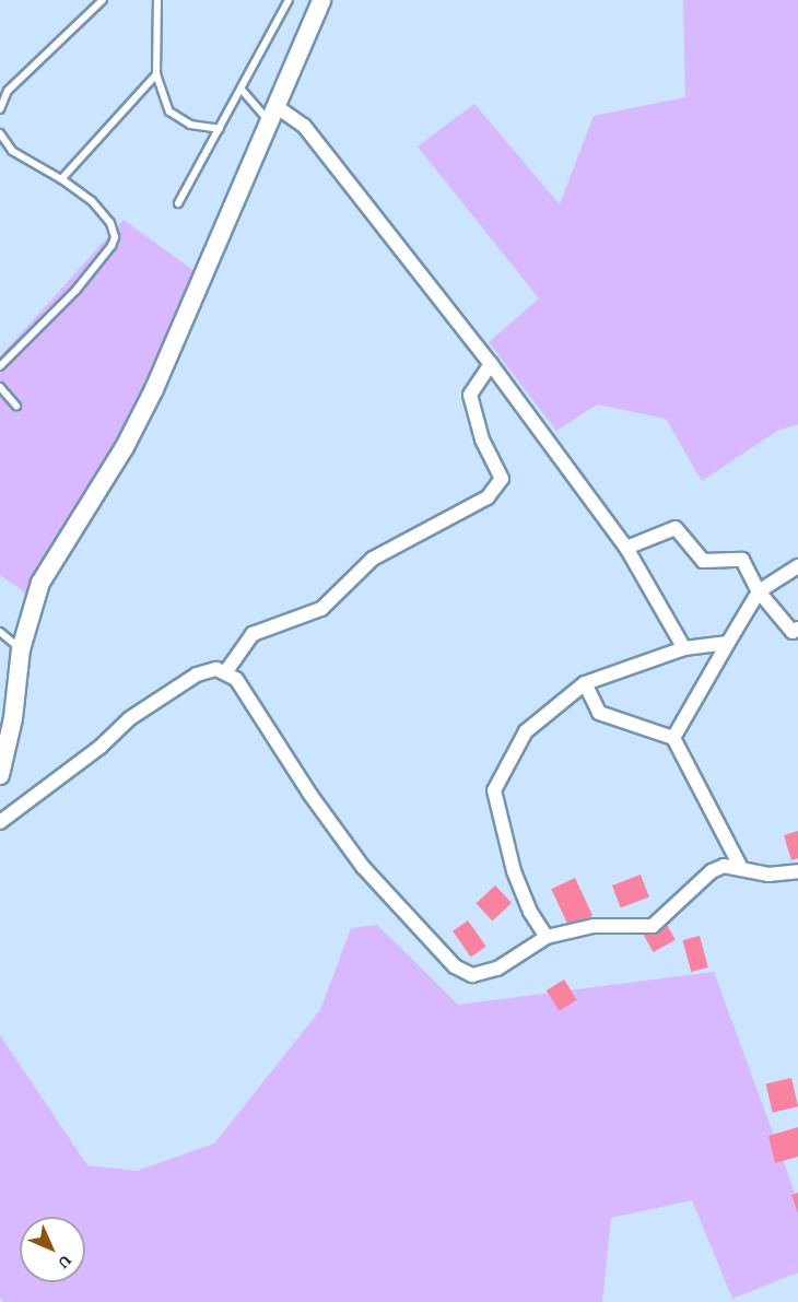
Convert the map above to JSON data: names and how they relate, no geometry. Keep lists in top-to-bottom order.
{
  "north": "bottom right"
}
